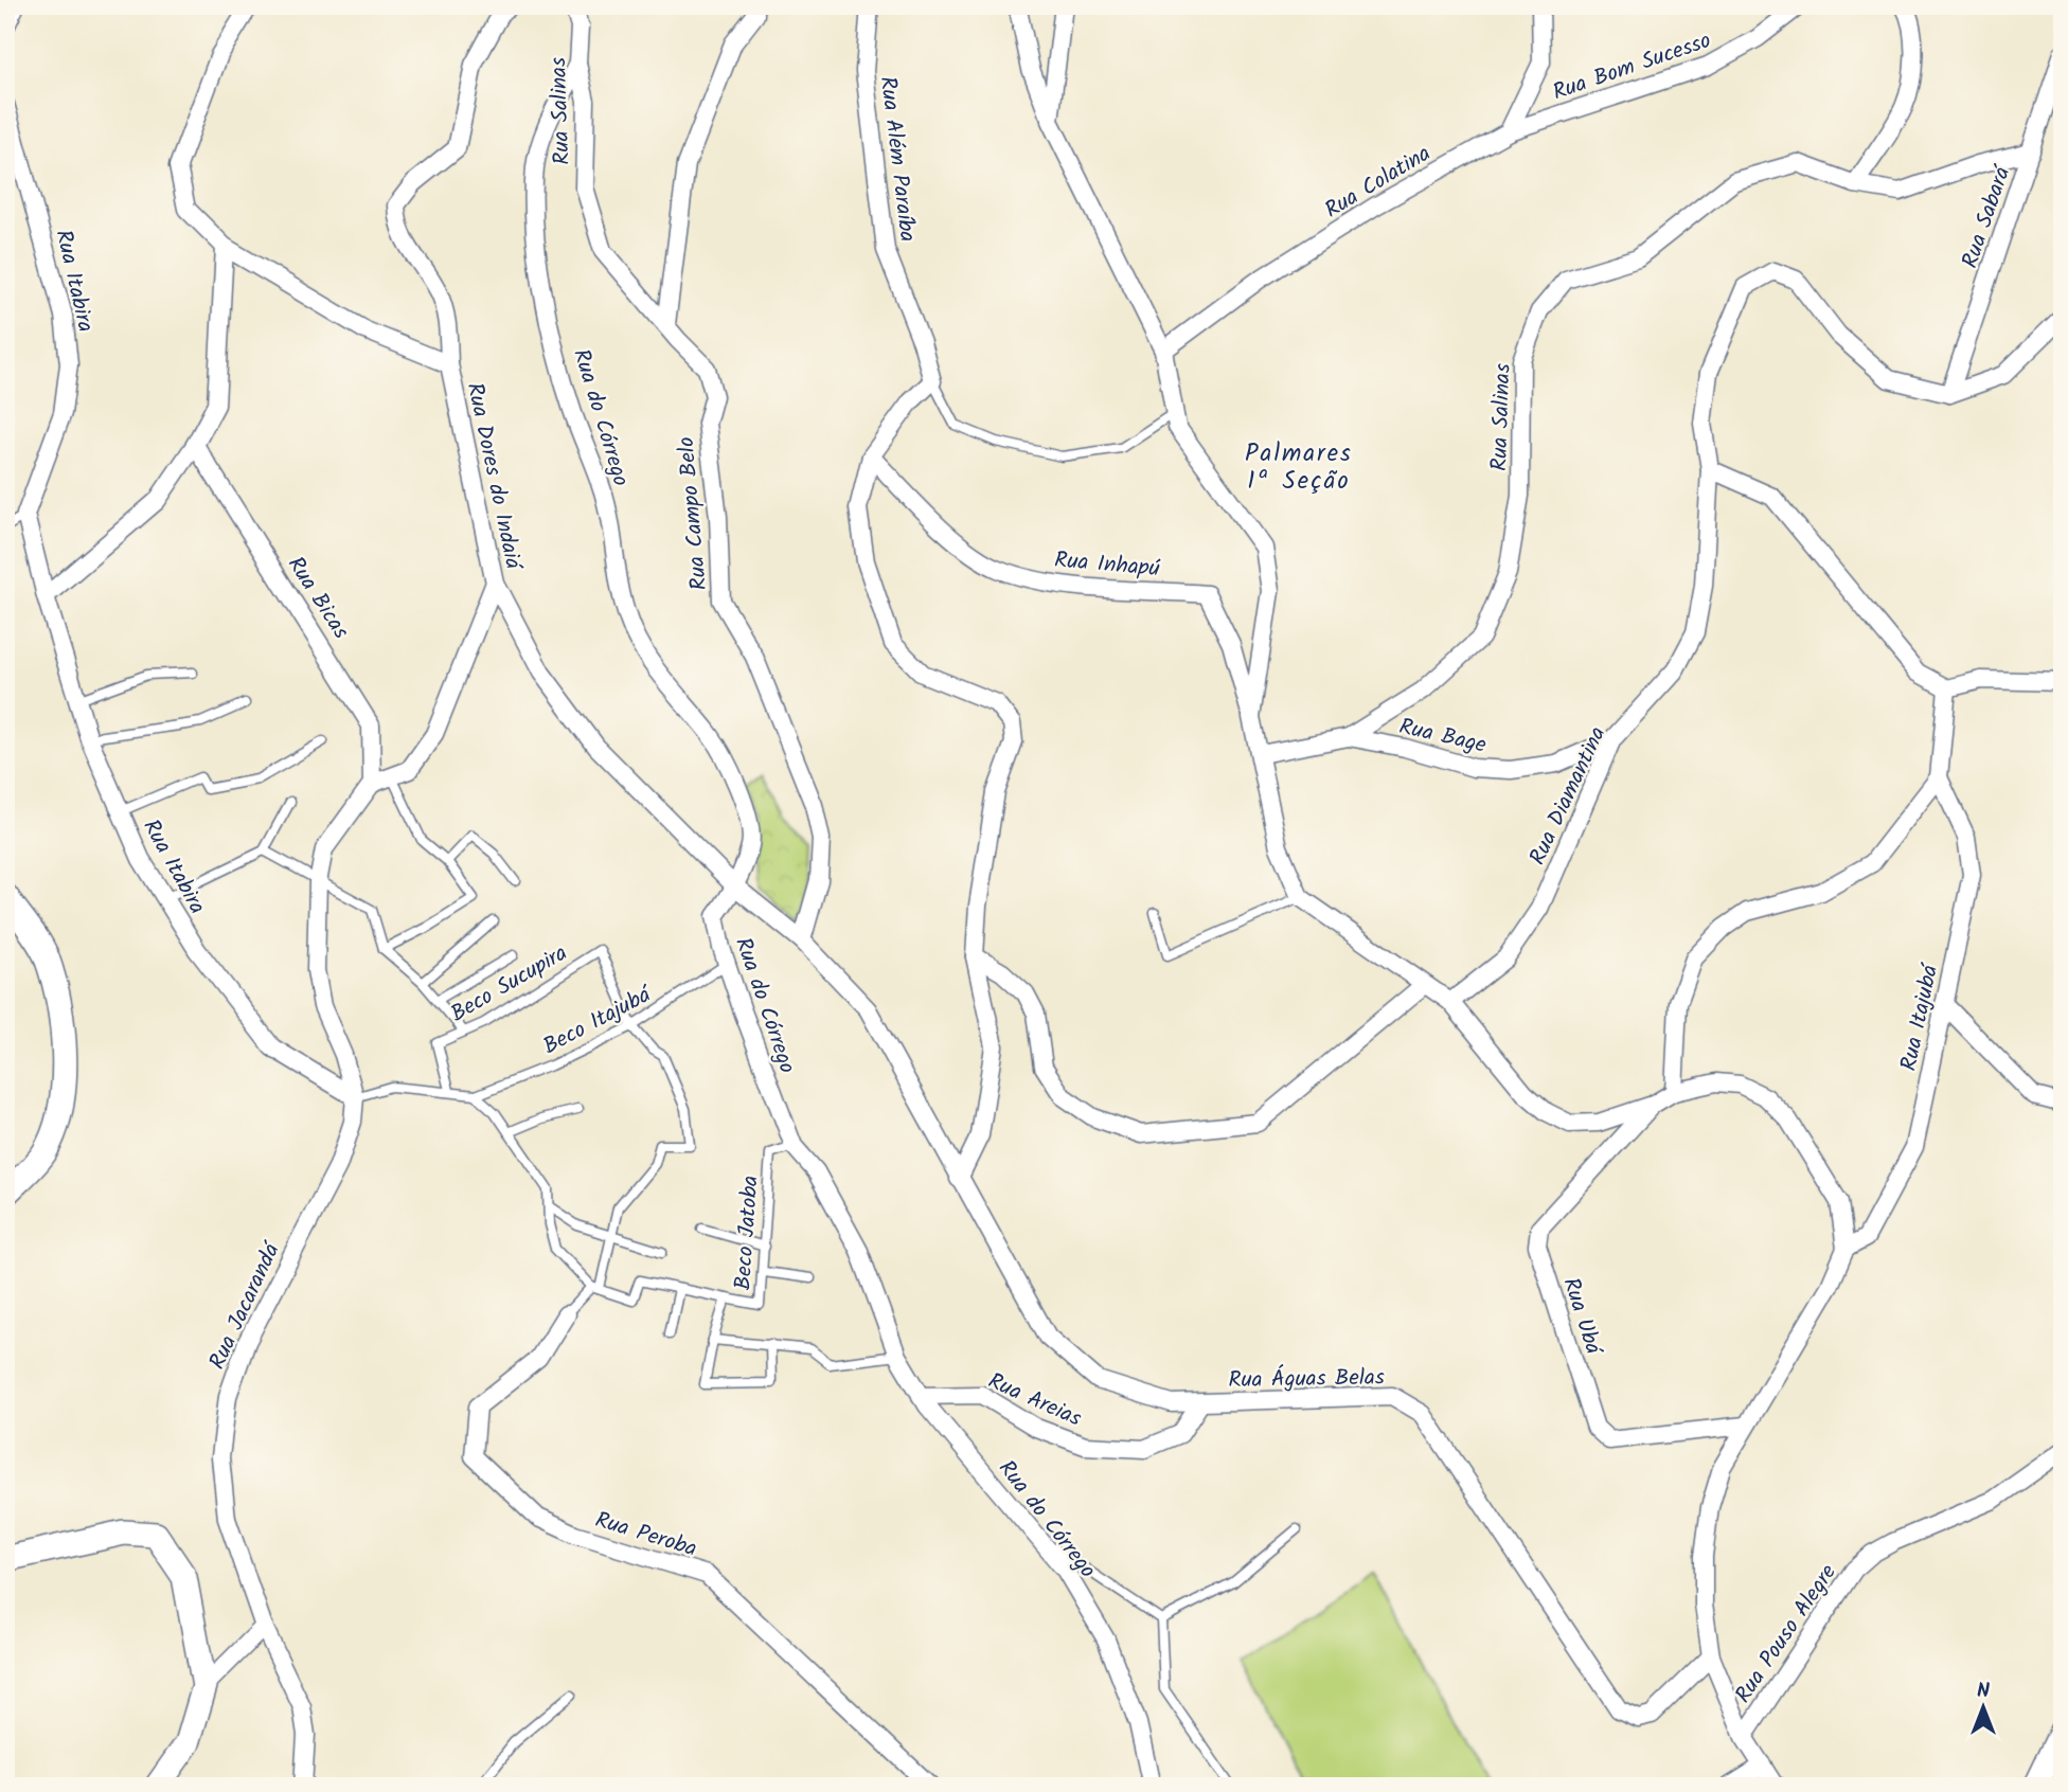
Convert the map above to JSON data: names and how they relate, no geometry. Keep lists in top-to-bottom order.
{
  "streets": {
    "street": [
      "Rua Bom Sucesso",
      "Rua Salinas",
      "Rua Além Paraíba",
      "Rua Colatina",
      "Rua Sabará",
      "Rua Itabira",
      "Rua do Córrego",
      "Rua Dores do Indaiá",
      "Rua Campo Belo",
      "Rua Inhapú",
      "Rua Bicas",
      "Rua Bage",
      "Rua Diamantina",
      "Rua Itajubá",
      "Rua Jacarandá",
      "Rua Ubá",
      "Rua Águas Belas",
      "Rua Areias",
      "Rua Peroba",
      "Rua Pouso Alegre"
    ],
    "lane": ["Beco Sucupira", "Beco Itajubá", "Beco Jatoba"]
  },
  "crossings": [
    ["Rua Bom Sucesso", "Rua Colatina"],
    ["Rua Salinas", "Rua Sabará"],
    ["Rua Salinas", "Rua do Córrego"],
    ["Rua Salinas", "Rua Campo Belo"],
    ["Rua Salinas", "Rua Bage"],
    ["Rua Sabará", "Rua Diamantina"],
    ["Rua Itabira", "Rua Jacarandá"],
    ["Rua do Córrego", "Rua Dores do Indaiá"],
    ["Rua do Córrego", "Beco Itajubá"],
    ["Rua do Córrego", "Beco Jatoba"],
    ["Rua do Córrego", "Rua Areias"],
    ["Rua Dores do Indaiá", "Rua Campo Belo"],
    ["Rua Dores do Indaiá", "Rua Águas Belas"],
    ["Rua Bage", "Rua Diamantina"],
    ["Beco Sucupira", "Beco Itajubá"],
    ["Rua Águas Belas", "Rua Areias"]
  ],
  "districts": ["Palmares 1ª Seção"],
  "north": "top"
}
